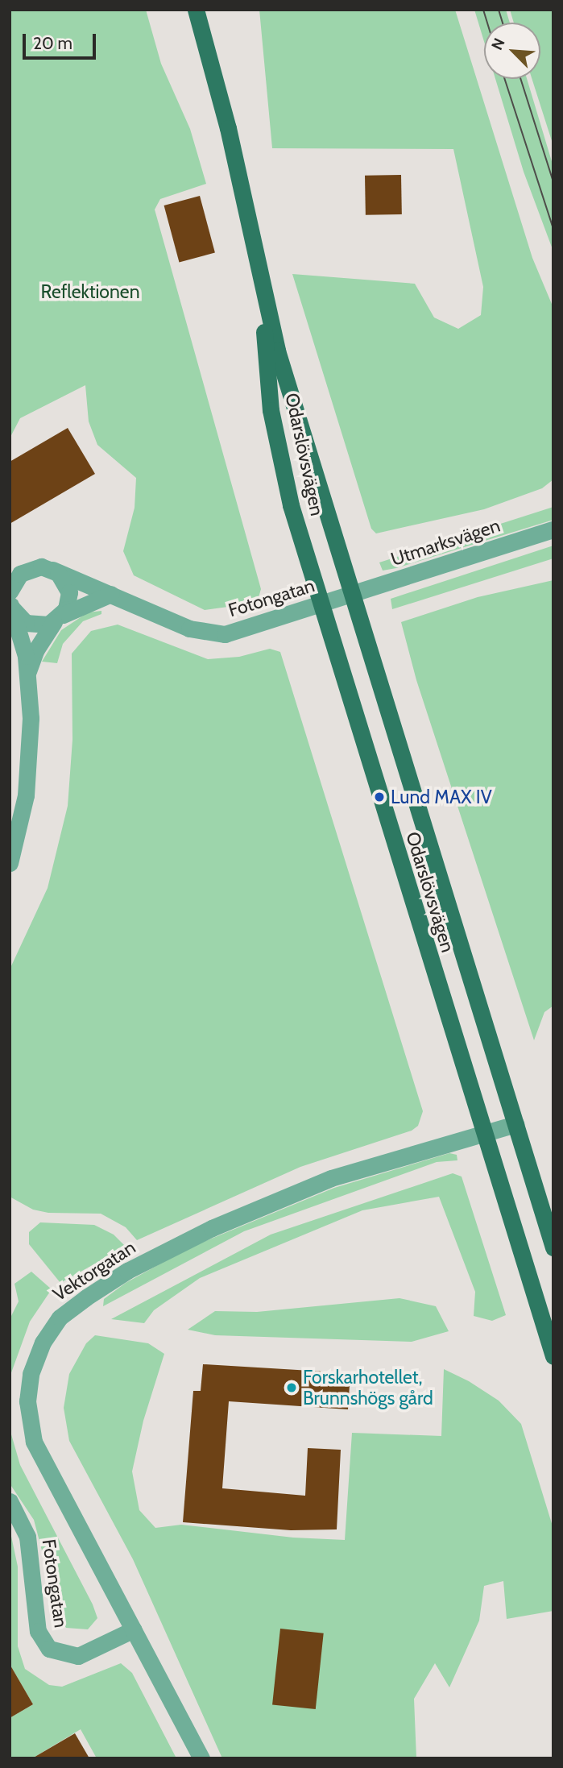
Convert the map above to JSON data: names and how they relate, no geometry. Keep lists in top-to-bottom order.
{
  "streets": {
    "main road": ["Odarslövsvägen"],
    "street": ["Utmarksvägen", "Fotongatan", "Vektorgatan"]
  },
  "crossings": [
    ["Odarslövsvägen", "Utmarksvägen"],
    ["Odarslövsvägen", "Fotongatan"],
    ["Odarslövsvägen", "Vektorgatan"],
    ["Utmarksvägen", "Fotongatan"],
    ["Fotongatan", "Vektorgatan"]
  ],
  "parks": ["Reflektionen"],
  "places": ["Lund MAX IV", "Forskarhotellet, Brunnshögs gård"],
  "scale_bar": "20 m",
  "north": "top left"
}
